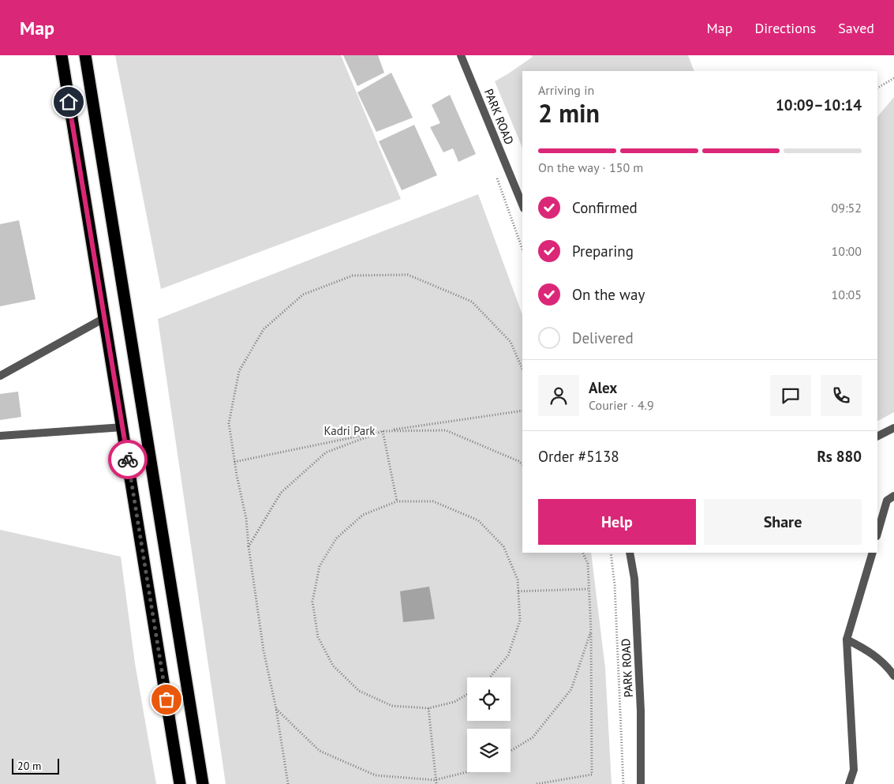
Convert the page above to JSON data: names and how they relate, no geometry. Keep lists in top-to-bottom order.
{
  "streets": {
    "street": ["PARK ROAD"]
  },
  "parks": ["Kadri Park"],
  "scale_bar": "20 m",
  "page": {
    "header": "Map",
    "nav": ["Map", "Directions", "Saved"],
    "heading": ["2 min", "Arriving in", "10:09–10:14"],
    "panel": [
      "Alex",
      "Courier · 4.9",
      "Order #5138",
      "Rs 880"
    ],
    "bar": "On the way · 150 m",
    "list": [
      ["Confirmed", "09:52"],
      ["Preparing", "10:00"],
      ["On the way", "10:05"],
      "Delivered"
    ],
    "buttons": ["Help", "Share"],
    "scale": "20 m"
  }
}
